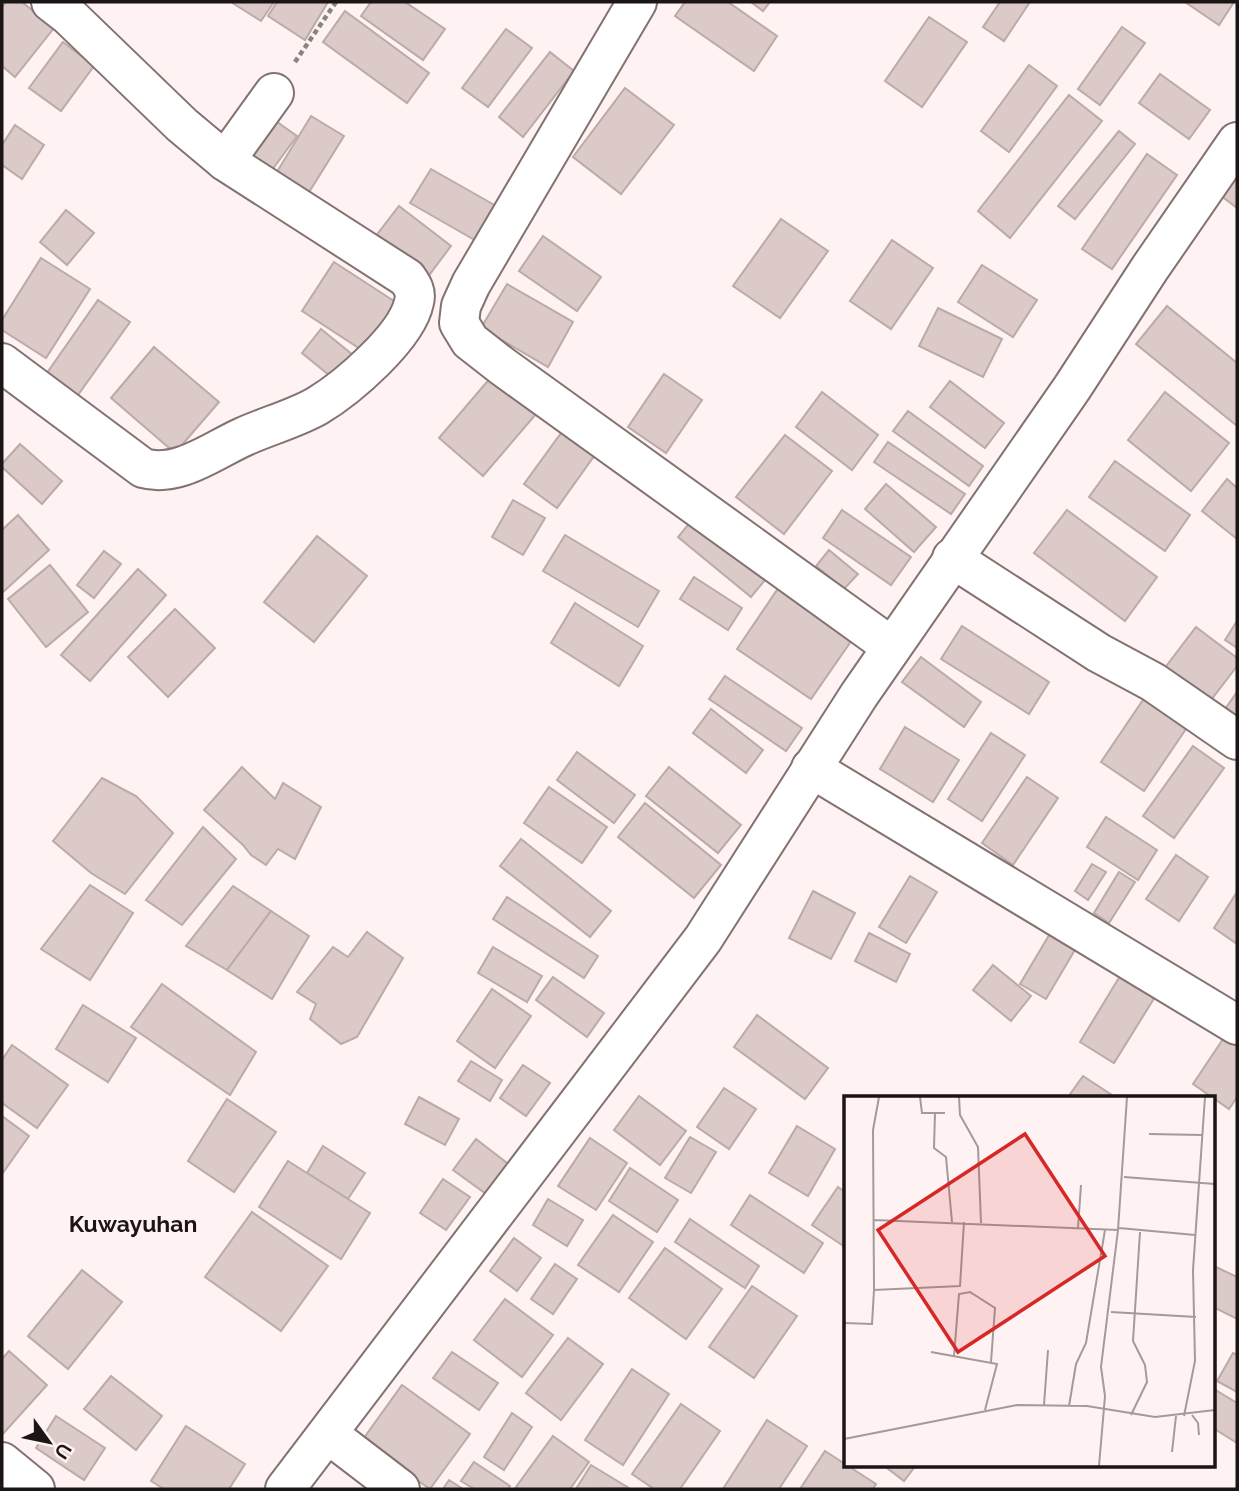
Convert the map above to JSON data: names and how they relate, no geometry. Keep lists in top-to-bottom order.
{
  "districts": ["Kuwayuhan"],
  "north": "bottom right"
}
